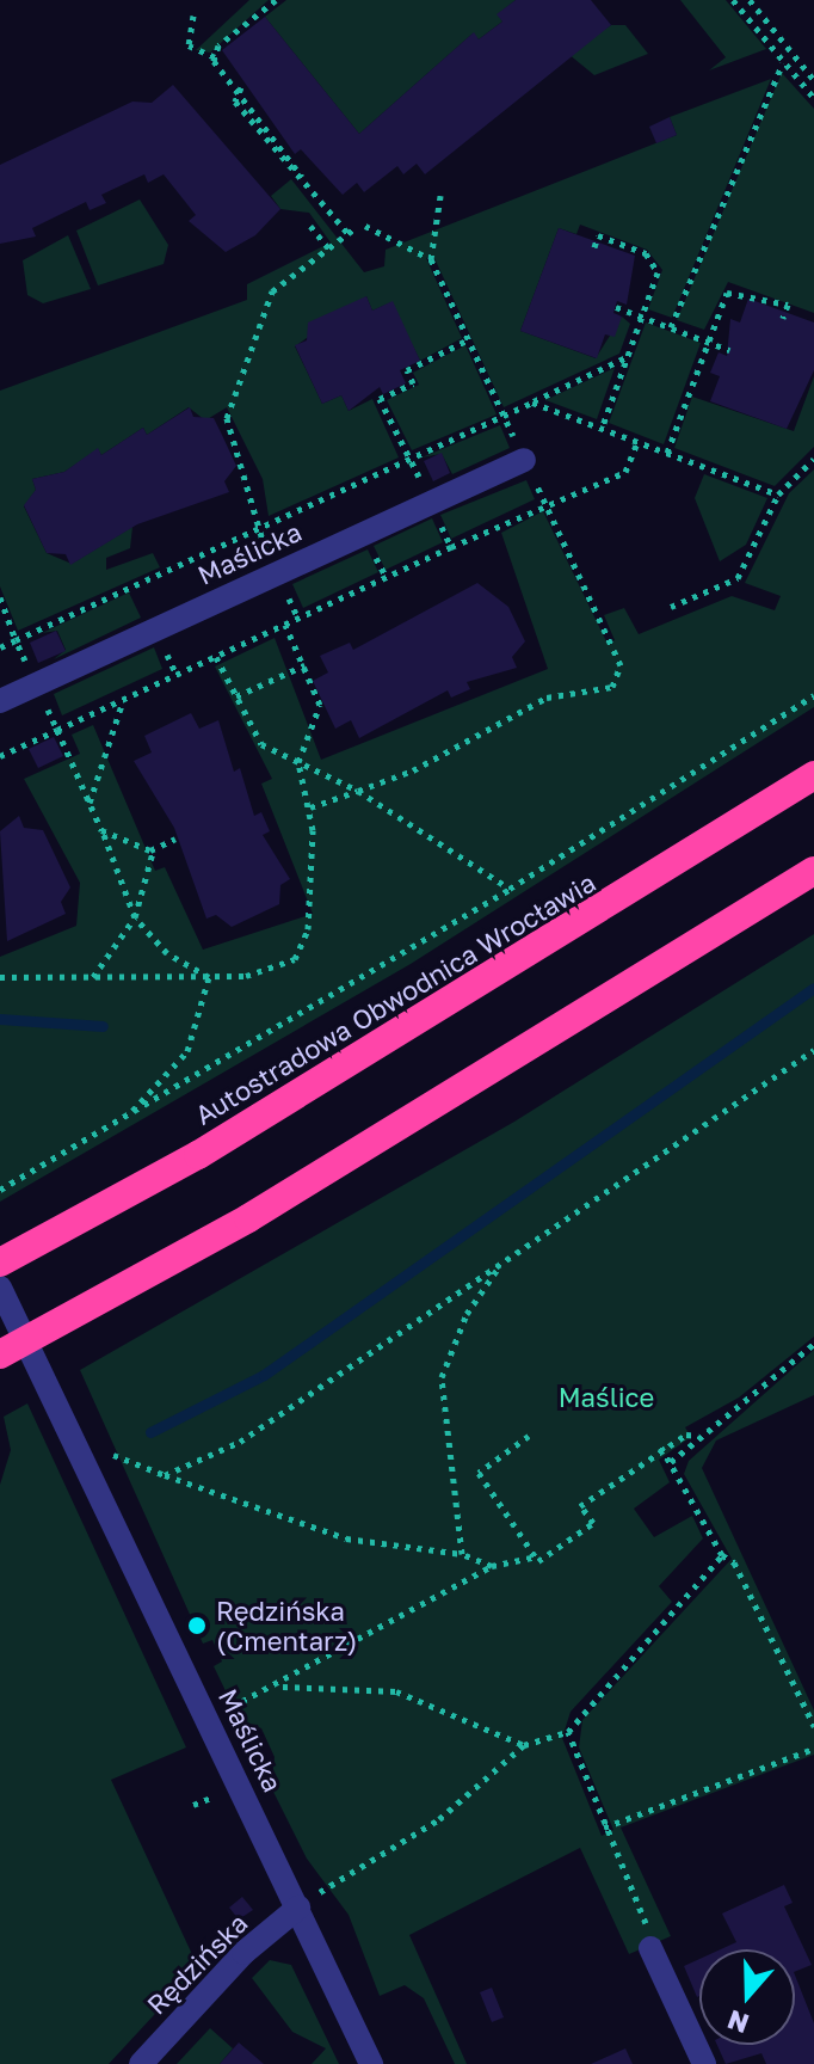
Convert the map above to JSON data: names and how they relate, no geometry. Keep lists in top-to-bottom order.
{
  "streets": {
    "highway": ["Autostradowa Obwodnica Wrocławia"],
    "street": ["Maślicka", "Rędzińska"]
  },
  "crossings": [
    ["Maślicka", "Rędzińska"]
  ],
  "parks": ["Maślice"],
  "places": ["Rędzińska (Cmentarz)"],
  "north": "bottom"
}
